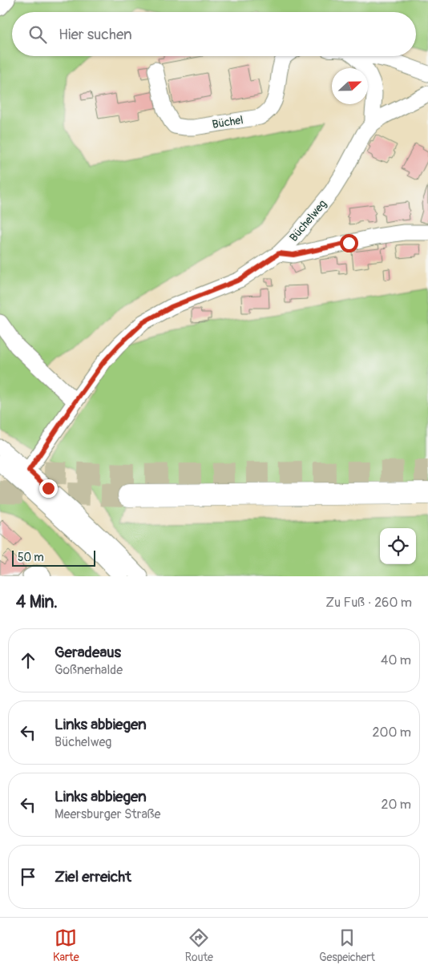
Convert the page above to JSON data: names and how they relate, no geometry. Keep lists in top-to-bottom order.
{
  "streets": {
    "street": ["Büchel", "Büchelweg"]
  },
  "scale_bar": "50 m",
  "north": "right",
  "page": {
    "search": "Hier suchen",
    "scale": "50 m",
    "heading": ["4 Min.", "Zu Fuß · 260 m"],
    "list": [
      ["Geradeaus", "Goßnerhalde", "40 m"],
      ["Links abbiegen", "Büchelweg", "200 m"],
      ["Links abbiegen", "Meersburger Straße", "20 m"],
      "Ziel erreicht"
    ],
    "nav": ["Karte", "Route", "Gespeichert"]
  }
}
